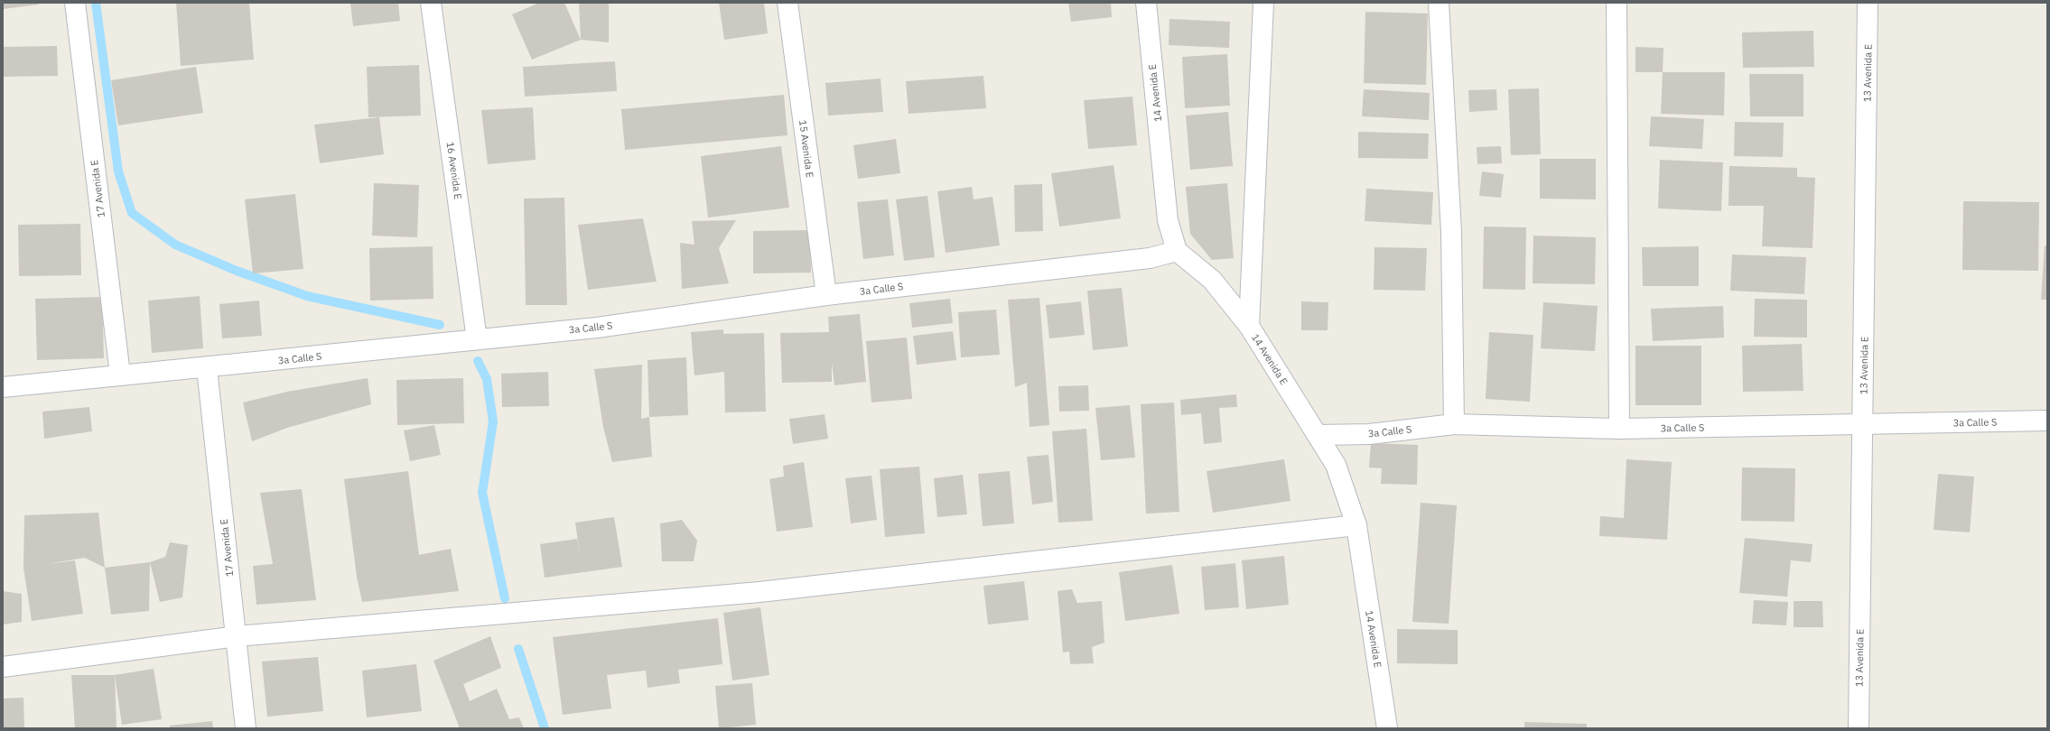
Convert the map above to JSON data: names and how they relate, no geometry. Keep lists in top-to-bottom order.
{
  "streets": {
    "street": [
      "13 Avenida E",
      "14 Avenida E",
      "15 Avenida E",
      "16 Avenida E",
      "17 Avenida E",
      "3a Calle S"
    ]
  },
  "crossings": [
    ["13 Avenida E", "3a Calle S"],
    ["14 Avenida E", "3a Calle S"],
    ["15 Avenida E", "3a Calle S"],
    ["16 Avenida E", "3a Calle S"],
    ["17 Avenida E", "3a Calle S"]
  ]
}
